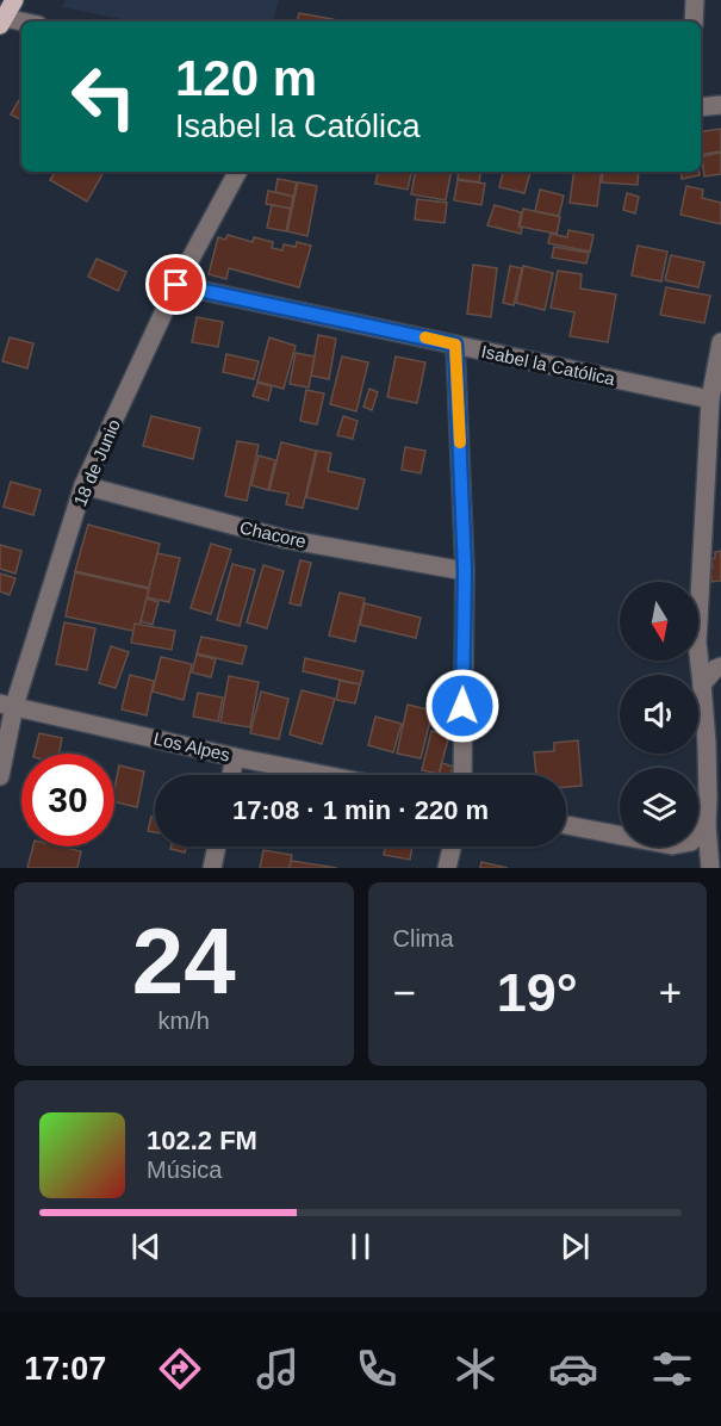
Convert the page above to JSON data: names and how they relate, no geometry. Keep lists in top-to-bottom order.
{
  "streets": {
    "street": [
      "Isabel la Católica",
      "18 de Junio",
      "Chacore",
      "Los Alpes"
    ]
  },
  "crossings": [
    ["Isabel la Católica", "18 de Junio"],
    ["18 de Junio", "Chacore"],
    ["18 de Junio", "Los Alpes"]
  ],
  "north": "bottom",
  "page": {
    "turn": ["120 m", "Isabel la Católica"],
    "limit": "30",
    "trip": "17:08 · 1 min · 220 m",
    "tile": [
      ["24", "km/h"],
      "Clima"
    ],
    "heat": ["−", "19°", "+"],
    "song": ["102.2 FM", "Música"],
    "tabs": "17:07"
  }
}
